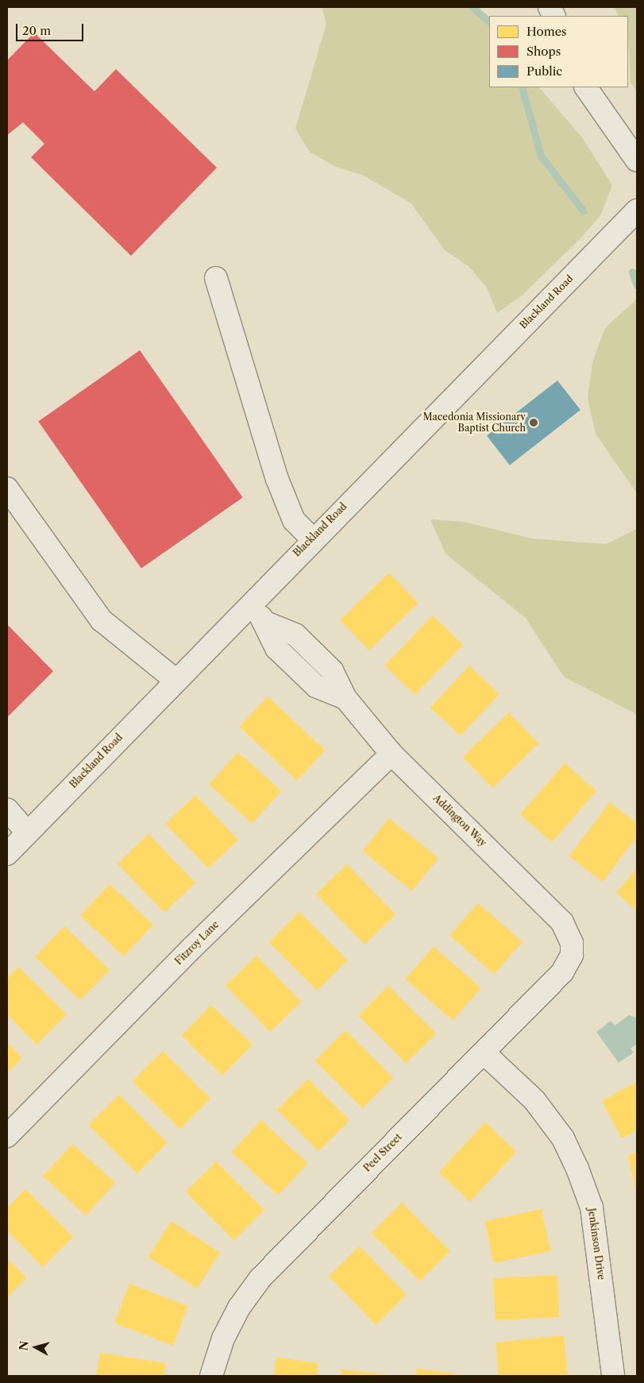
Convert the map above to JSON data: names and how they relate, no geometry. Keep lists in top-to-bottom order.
{
  "streets": {
    "street": [
      "Blackland Road",
      "Addington Way",
      "Fitzroy Lane",
      "Peel Street",
      "Jenkinson Drive"
    ]
  },
  "crossings": [
    ["Blackland Road", "Addington Way"],
    ["Addington Way", "Fitzroy Lane"],
    ["Addington Way", "Peel Street"],
    ["Peel Street", "Jenkinson Drive"]
  ],
  "places": ["Macedonia Missionary Baptist Church"],
  "legend": ["Homes", "Shops", "Public"],
  "scale_bar": "20 m",
  "north": "left"
}
